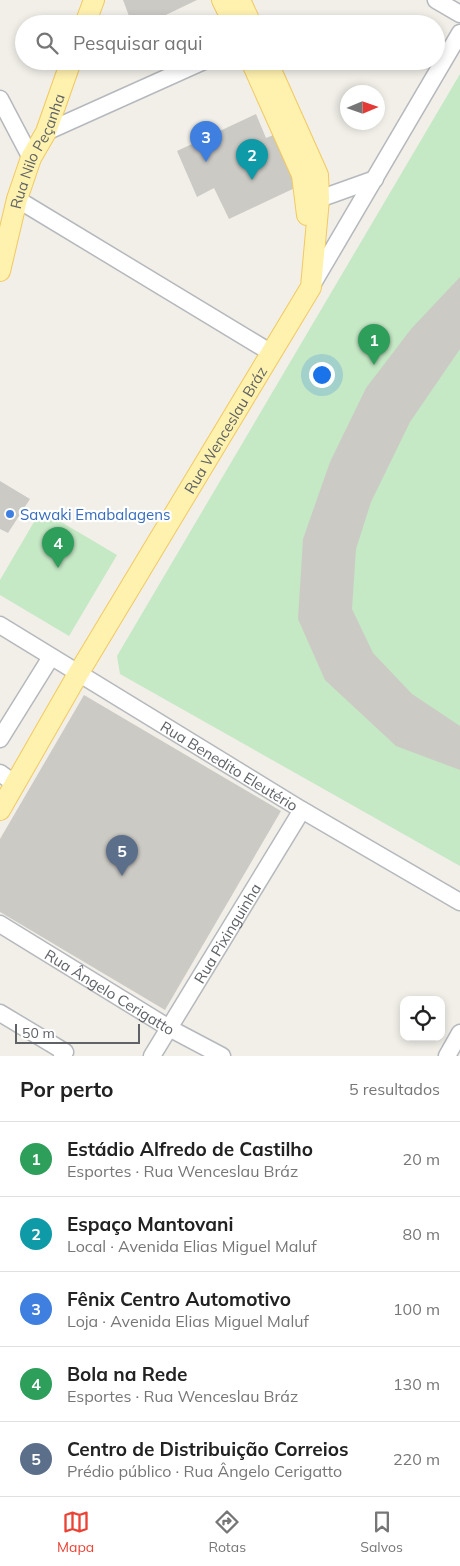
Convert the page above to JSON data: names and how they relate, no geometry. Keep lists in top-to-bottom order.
{
  "streets": {
    "main road": ["Rua Nilo Peçanha", "Rua Wenceslau Bráz"],
    "street": ["Rua Benedito Eleutério", "Rua Pixinguinha", "Rua Ângelo Cerigatto"]
  },
  "crossings": [
    ["Rua Wenceslau Bráz", "Rua Benedito Eleutério"],
    ["Rua Benedito Eleutério", "Rua Pixinguinha"],
    ["Rua Pixinguinha", "Rua Ângelo Cerigatto"]
  ],
  "places": ["Sawaki Emabalagens"],
  "scale_bar": "50 m",
  "north": "right",
  "page": {
    "search": "Pesquisar aqui",
    "pins": [
      "3",
      "2",
      "1",
      "4",
      "5"
    ],
    "scale": "50 m",
    "heading": ["Por perto", "5 resultados"],
    "list": [
      {
        "mark": "1",
        "name": "Estádio Alfredo de Castilho",
        "note": "Esportes · Rua Wenceslau Bráz",
        "value": "20 m"
      },
      {
        "mark": "2",
        "name": "Espaço Mantovani",
        "note": "Local · Avenida Elias Miguel Maluf",
        "value": "80 m"
      },
      {
        "mark": "3",
        "name": "Fênix Centro Automotivo",
        "note": "Loja · Avenida Elias Miguel Maluf",
        "value": "100 m"
      },
      {
        "mark": "4",
        "name": "Bola na Rede",
        "note": "Esportes · Rua Wenceslau Bráz",
        "value": "130 m"
      },
      {
        "mark": "5",
        "name": "Centro de Distribuição Correios",
        "note": "Prédio público · Rua Ângelo Cerigatto",
        "value": "220 m"
      }
    ],
    "nav": ["Mapa", "Rotas", "Salvos"]
  }
}
